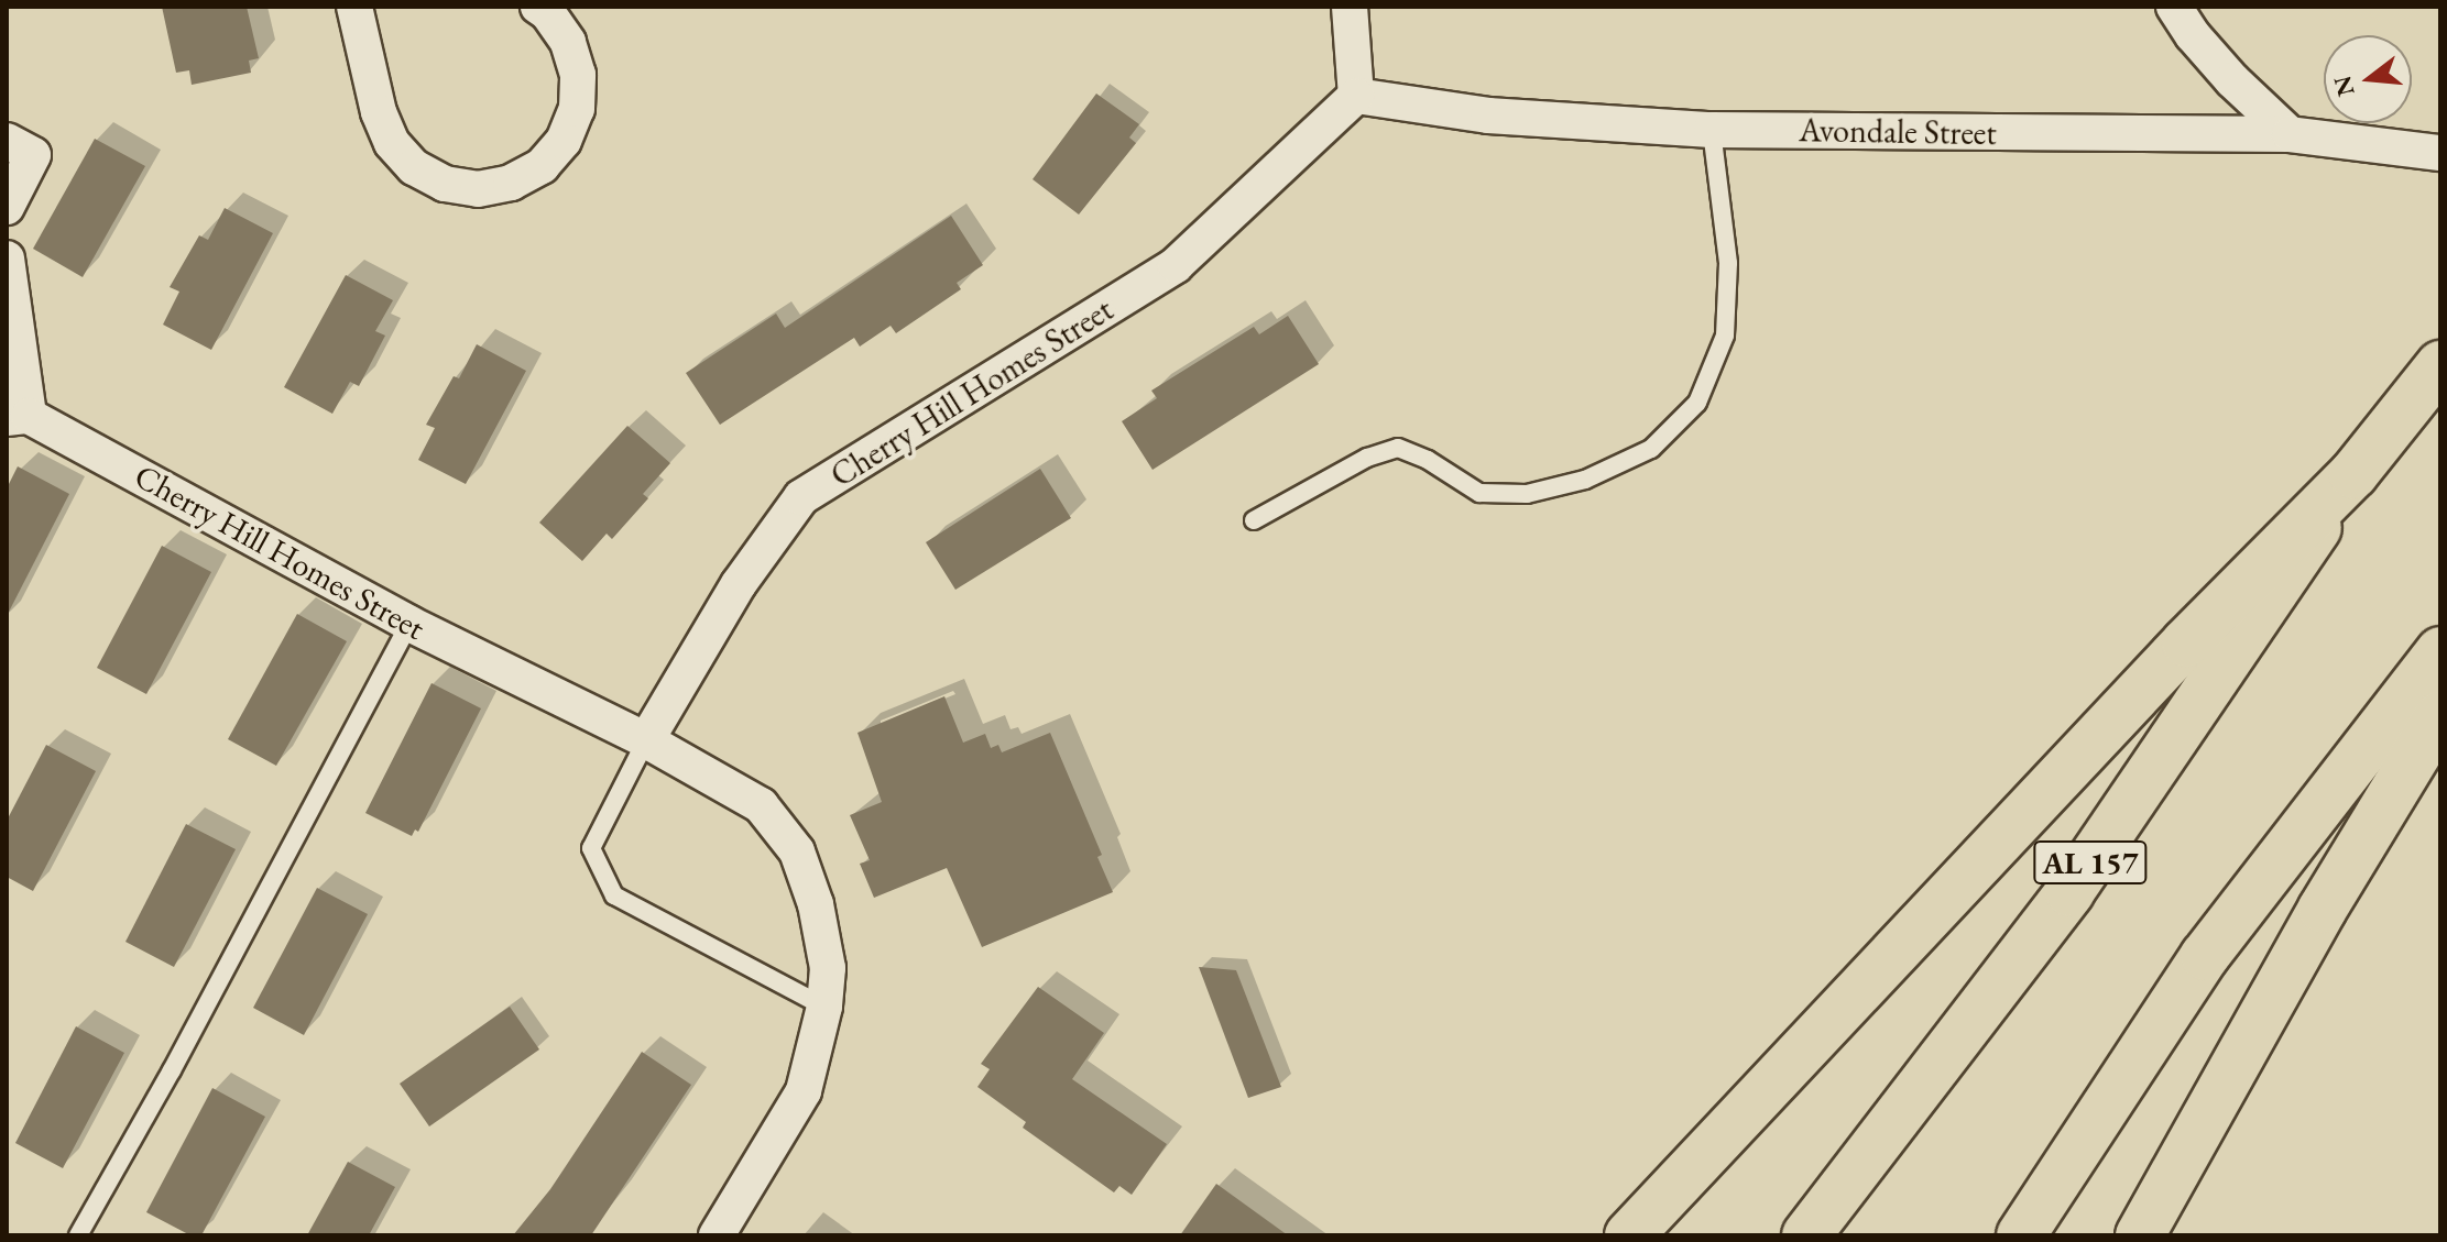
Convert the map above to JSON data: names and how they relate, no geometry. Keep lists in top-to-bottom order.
{
  "streets": {
    "main road": ["AL 157"],
    "street": ["Avondale Street", "Cherry Hill Homes Street"]
  },
  "crossings": [
    ["Avondale Street", "Cherry Hill Homes Street"]
  ],
  "north": "left"
}
